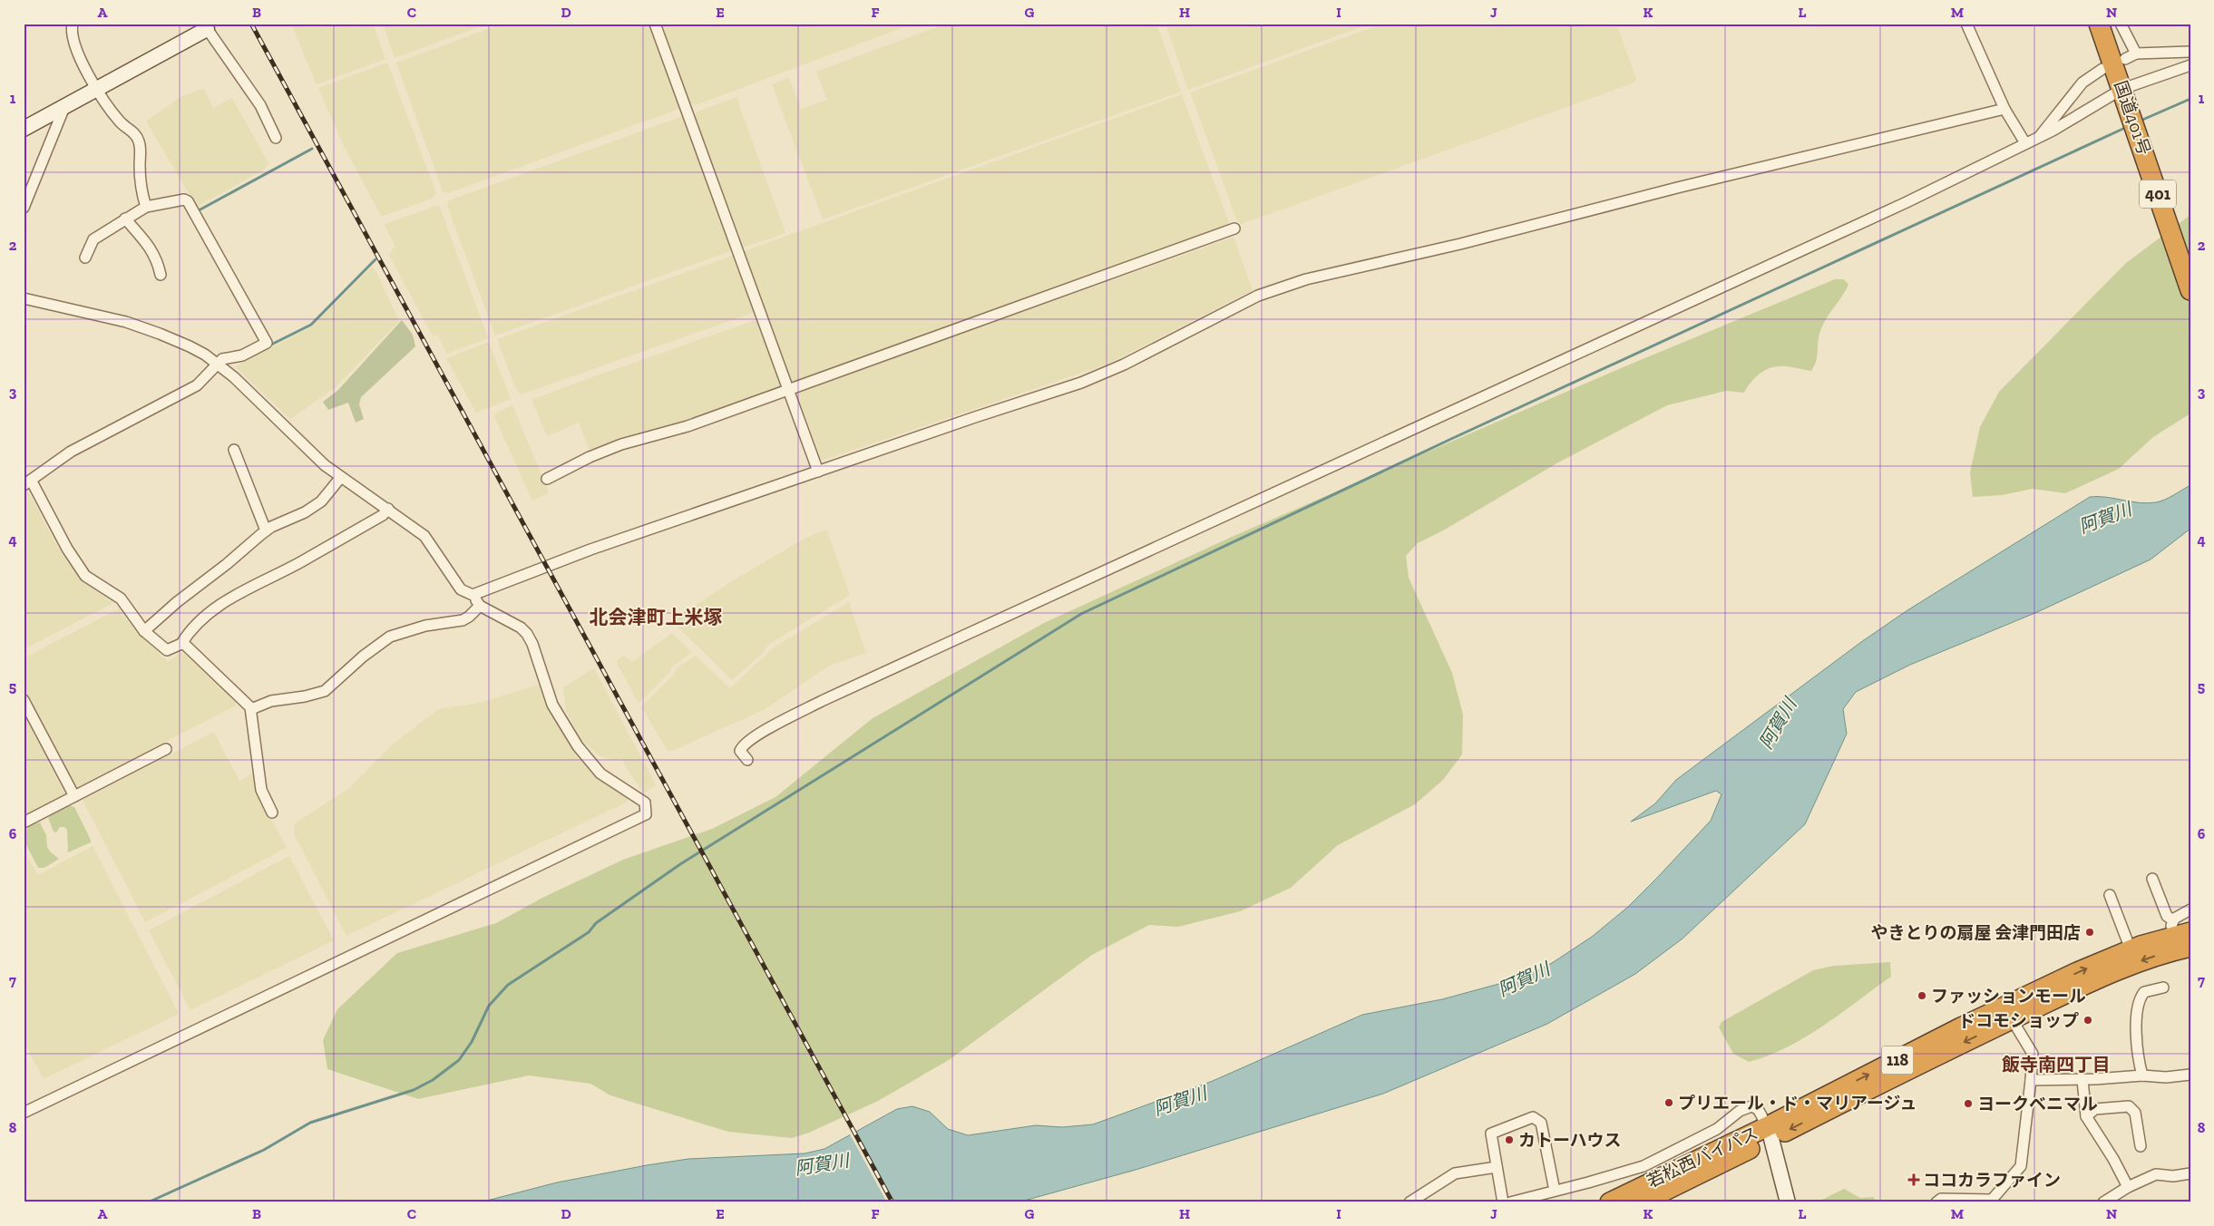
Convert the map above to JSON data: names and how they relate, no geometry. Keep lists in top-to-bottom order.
{
  "streets": {
    "highway": [
      "国道401号",
      "401",
      "118",
      "若松西バイパス"
    ]
  },
  "districts": ["北会津町上米塚", "飯寺南四丁目"],
  "water": ["阿賀川"],
  "places": {
    "other": [
      "やきとりの扇屋 会津門田店",
      "ファッションモール",
      "ドコモショップ",
      "プリエール・ド・マリアージュ",
      "ヨークベニマル",
      "カトーハウス"
    ],
    "health": ["ココカラファイン"]
  },
  "grid": {
    "columns": [
      "A",
      "B",
      "C",
      "D",
      "E",
      "F",
      "G",
      "H",
      "I",
      "J",
      "K",
      "L",
      "M",
      "N"
    ],
    "rows": [
      "1",
      "2",
      "3",
      "4",
      "5",
      "6",
      "7",
      "8"
    ]
  }
}
